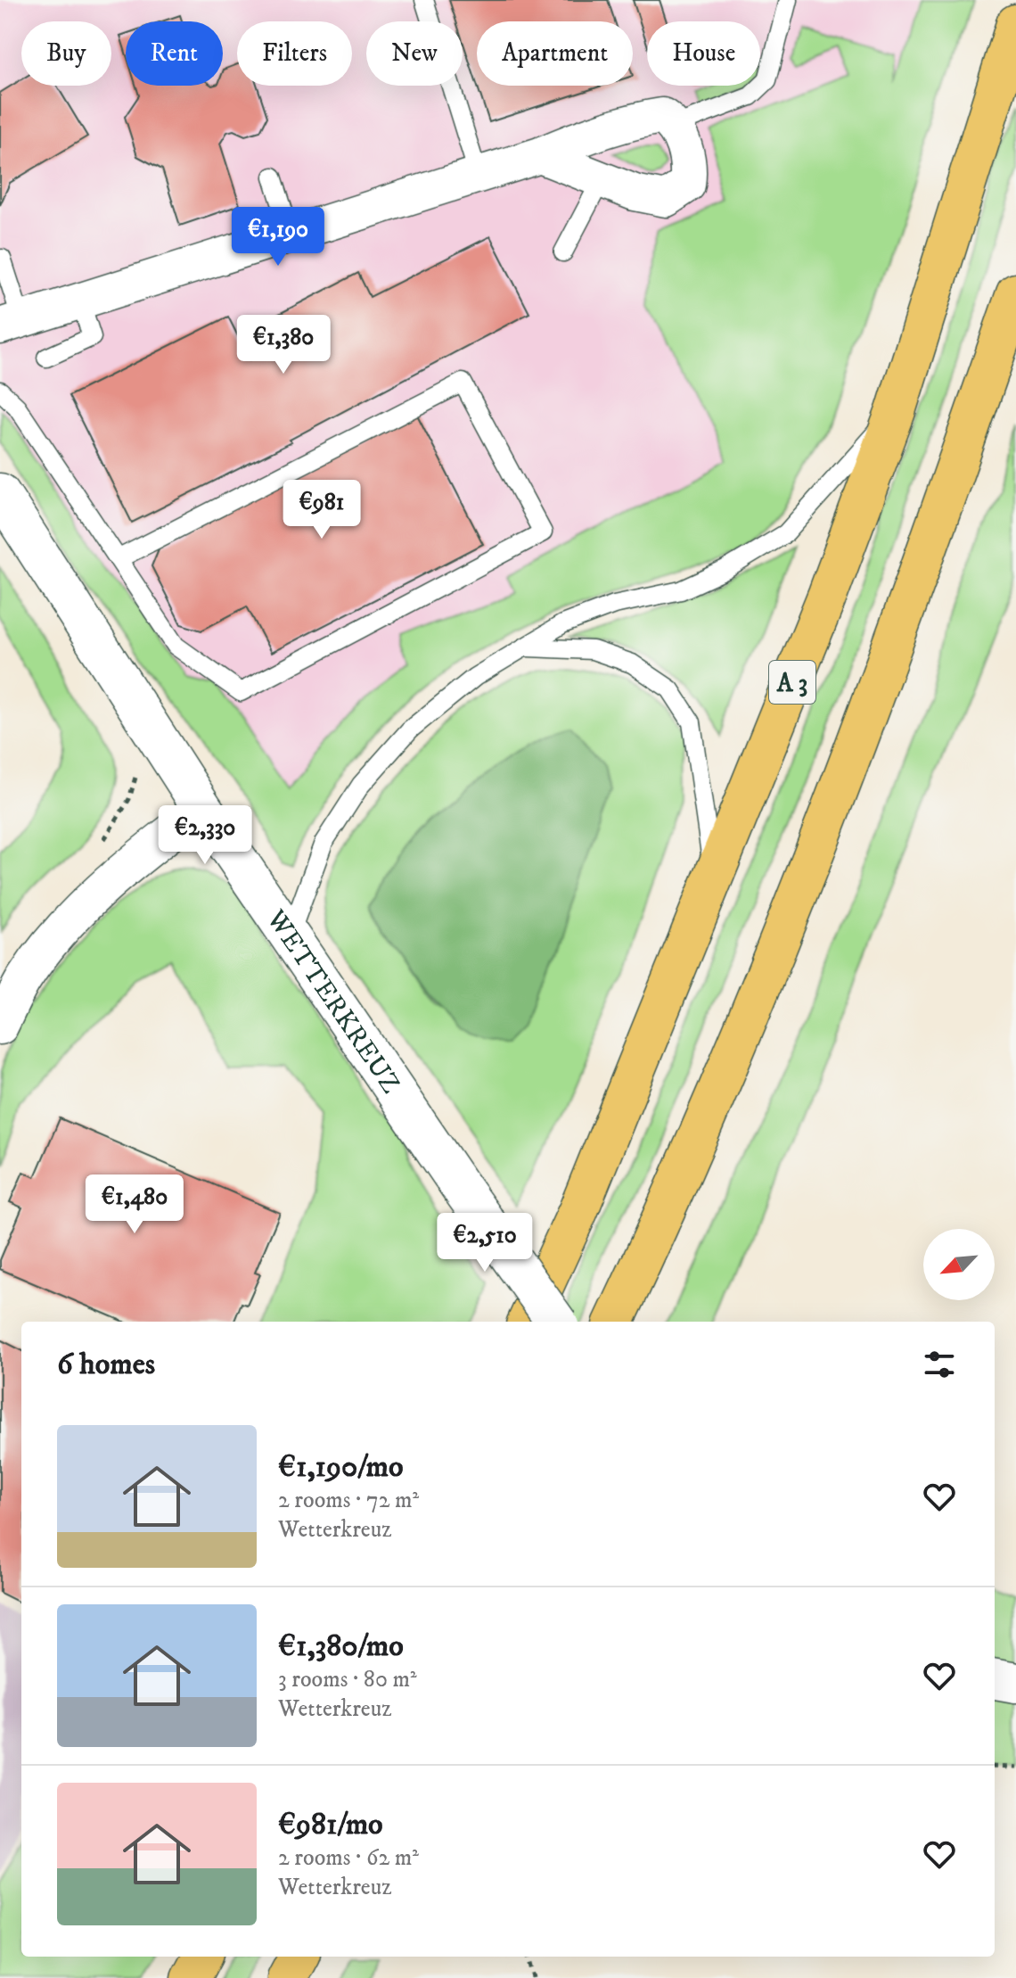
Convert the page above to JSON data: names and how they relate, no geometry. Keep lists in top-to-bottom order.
{
  "streets": {
    "highway": ["A 3"],
    "street": ["WETTERKREUZ"]
  },
  "north": "bottom left",
  "page": {
    "chip": [
      "Buy",
      "Rent",
      "Filters",
      "New",
      "Apartment",
      "House"
    ],
    "price": [
      "€1,190",
      "€1,380",
      "€981",
      "€2,330",
      "€1,480",
      "€2,510"
    ],
    "heading": "6 homes",
    "list": [
      {
        "name": "€1,190/mo",
        "note": "2 rooms · 72 m² · Wetterkreuz"
      },
      {
        "name": "€1,380/mo",
        "note": "3 rooms · 80 m² · Wetterkreuz"
      },
      {
        "name": "€981/mo",
        "note": "2 rooms · 62 m² · Wetterkreuz"
      }
    ]
  }
}
